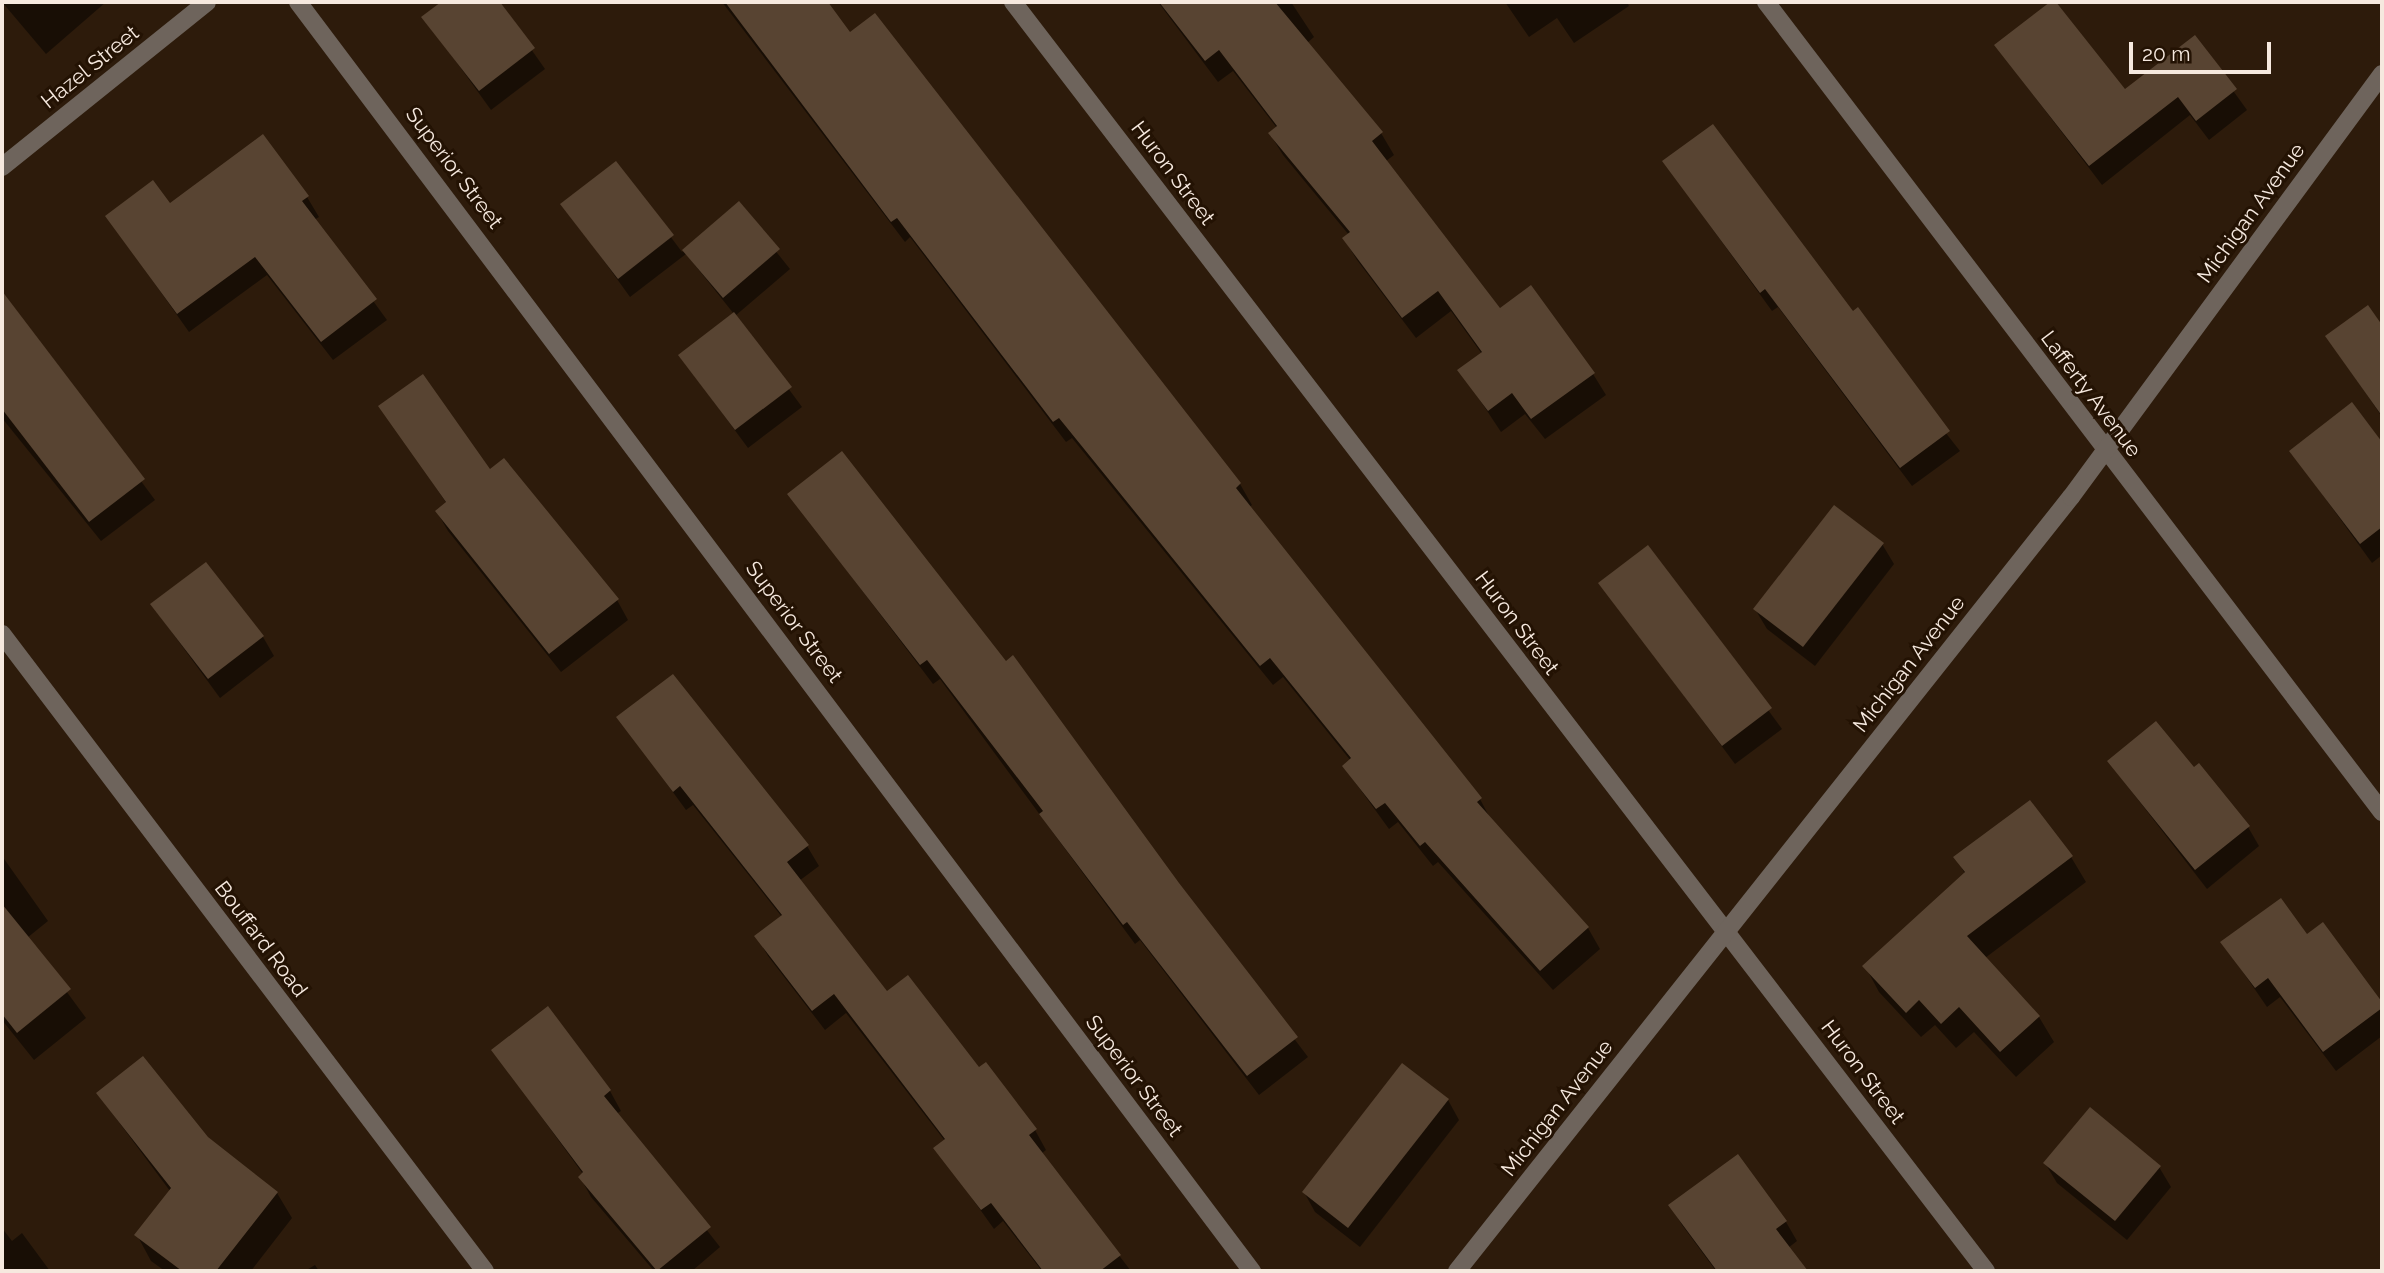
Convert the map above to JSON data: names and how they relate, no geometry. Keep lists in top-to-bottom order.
{
  "streets": {
    "street": [
      "Hazel Street",
      "Superior Street",
      "Huron Street",
      "Michigan Avenue",
      "Lafferty Avenue",
      "Bouffard Road"
    ]
  },
  "crossings": [
    ["Huron Street", "Michigan Avenue"],
    ["Michigan Avenue", "Lafferty Avenue"]
  ],
  "scale_bar": "20 m"
}
